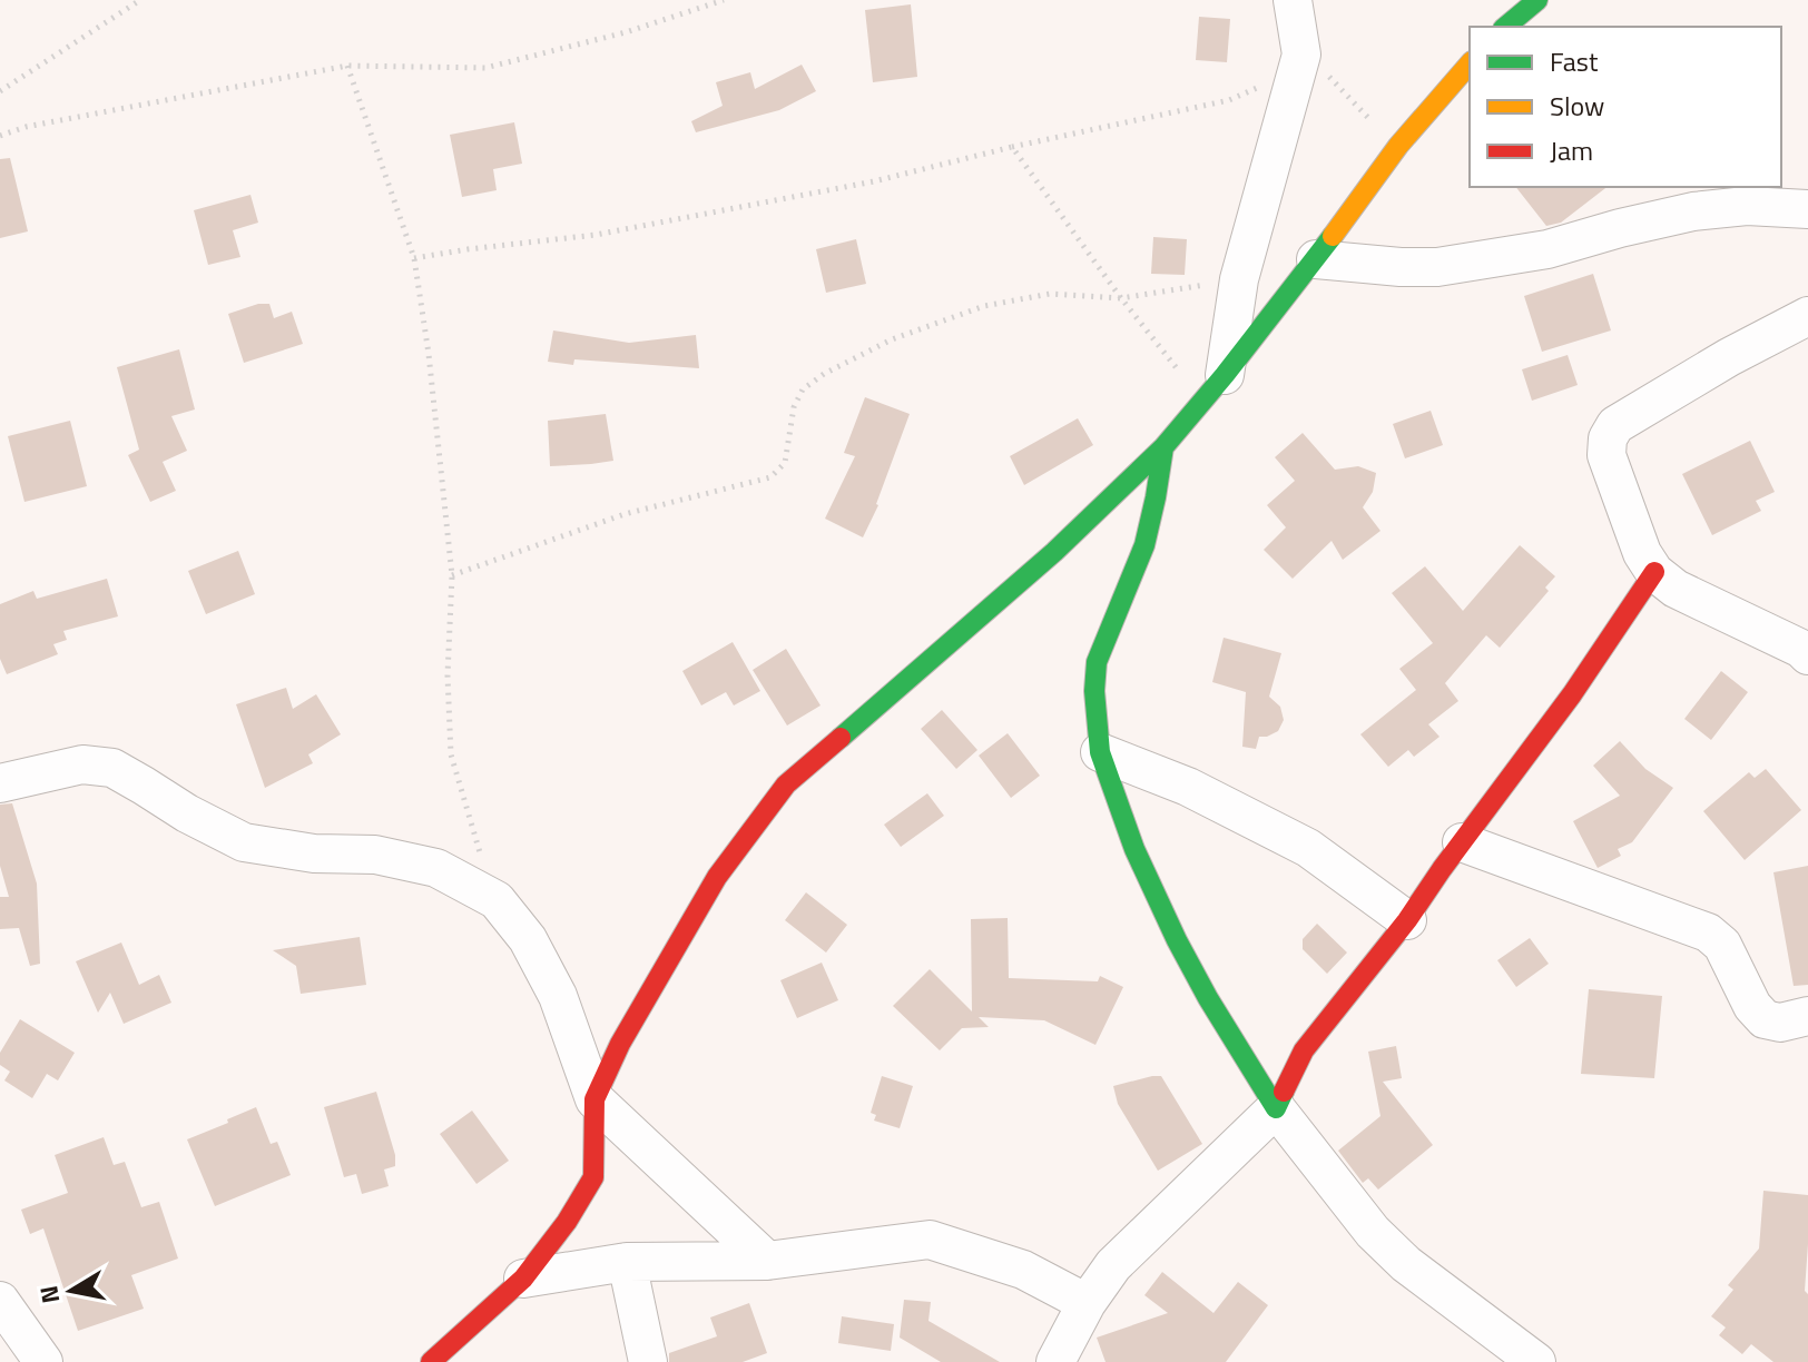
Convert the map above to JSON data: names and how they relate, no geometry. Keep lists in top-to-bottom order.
{
  "legend": ["Fast", "Slow", "Jam"],
  "north": "left"
}
